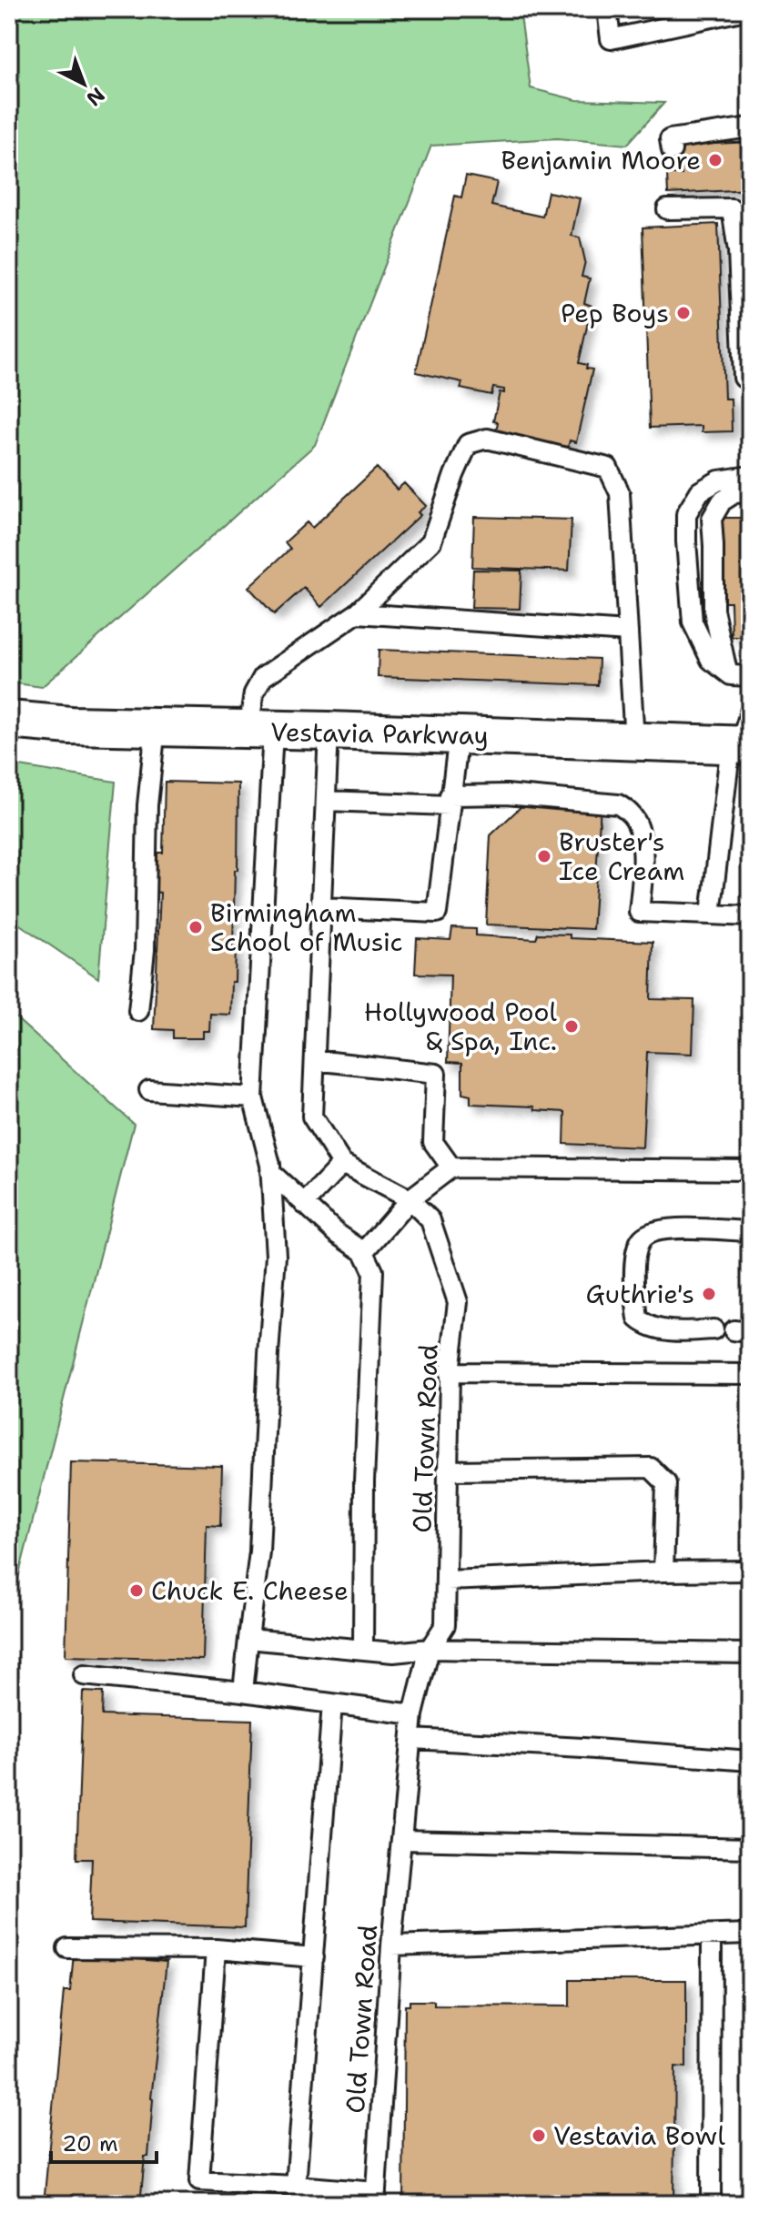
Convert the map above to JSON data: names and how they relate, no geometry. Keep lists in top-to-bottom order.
{
  "streets": {
    "street": ["Vestavia Parkway"],
    "lane": ["Old Town Road"]
  },
  "crossings": [
    ["Vestavia Parkway", "Old Town Road"]
  ],
  "places": [
    "Benjamin Moore",
    "Pep Boys",
    "Bruster's Ice Cream",
    "Birmingham School of Music",
    "Hollywood Pool & Spa, Inc.",
    "Guthrie's",
    "Chuck E. Cheese",
    "Vestavia Bowl"
  ],
  "scale_bar": "20 m",
  "north": "bottom right"
}
